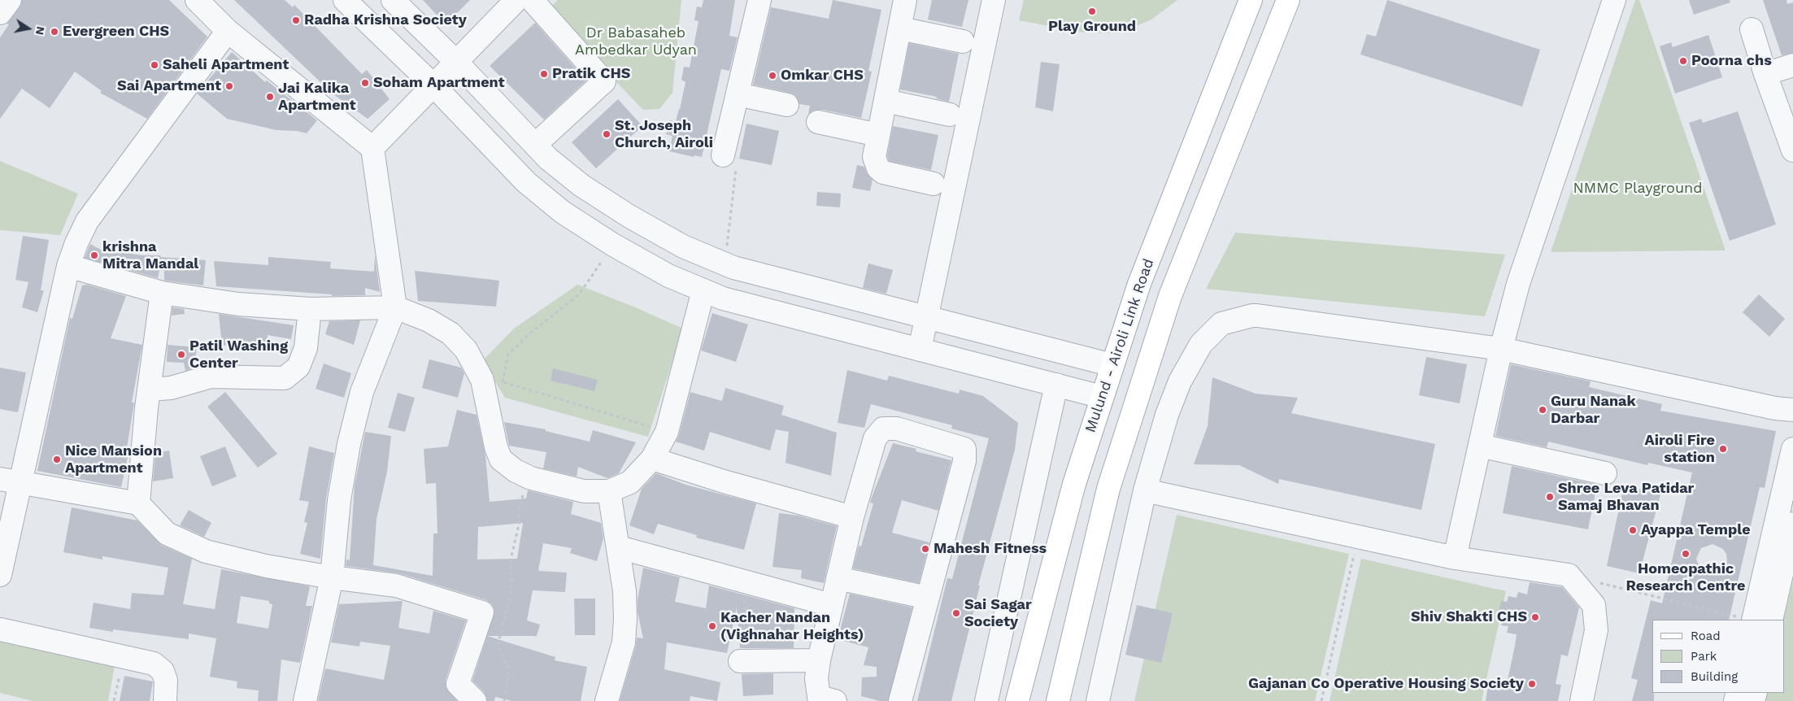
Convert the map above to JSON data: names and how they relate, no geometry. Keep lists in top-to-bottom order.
{
  "streets": {
    "main road": ["Mulund - Airoli Link Road"]
  },
  "parks": ["Dr Babasaheb Ambedkar Udyan", "NMMC Playground"],
  "places": [
    "Play Ground",
    "Radha Krishna Society",
    "Evergreen CHS",
    "Poorna chs",
    "Saheli Apartment",
    "Pratik CHS",
    "Omkar CHS",
    "Soham Apartment",
    "Sai Apartment",
    "Jai Kalika Apartment",
    "St. Joseph Church, Airoli",
    "krishna Mitra Mandal",
    "Patil Washing Center",
    "Guru Nanak Darbar",
    "Airoli Fire station",
    "Nice Mansion Apartment",
    "Shree Leva Patidar Samaj Bhavan",
    "Ayappa Temple",
    "Mahesh Fitness",
    "Homeopathic Research Centre",
    "Sai Sagar Society",
    "Shiv Shakti CHS",
    "Kacher Nandan (Vighnahar Heights)",
    "Gajanan Co Operative Housing Society"
  ],
  "legend": ["Road", "Park", "Building"],
  "north": "right"
}
